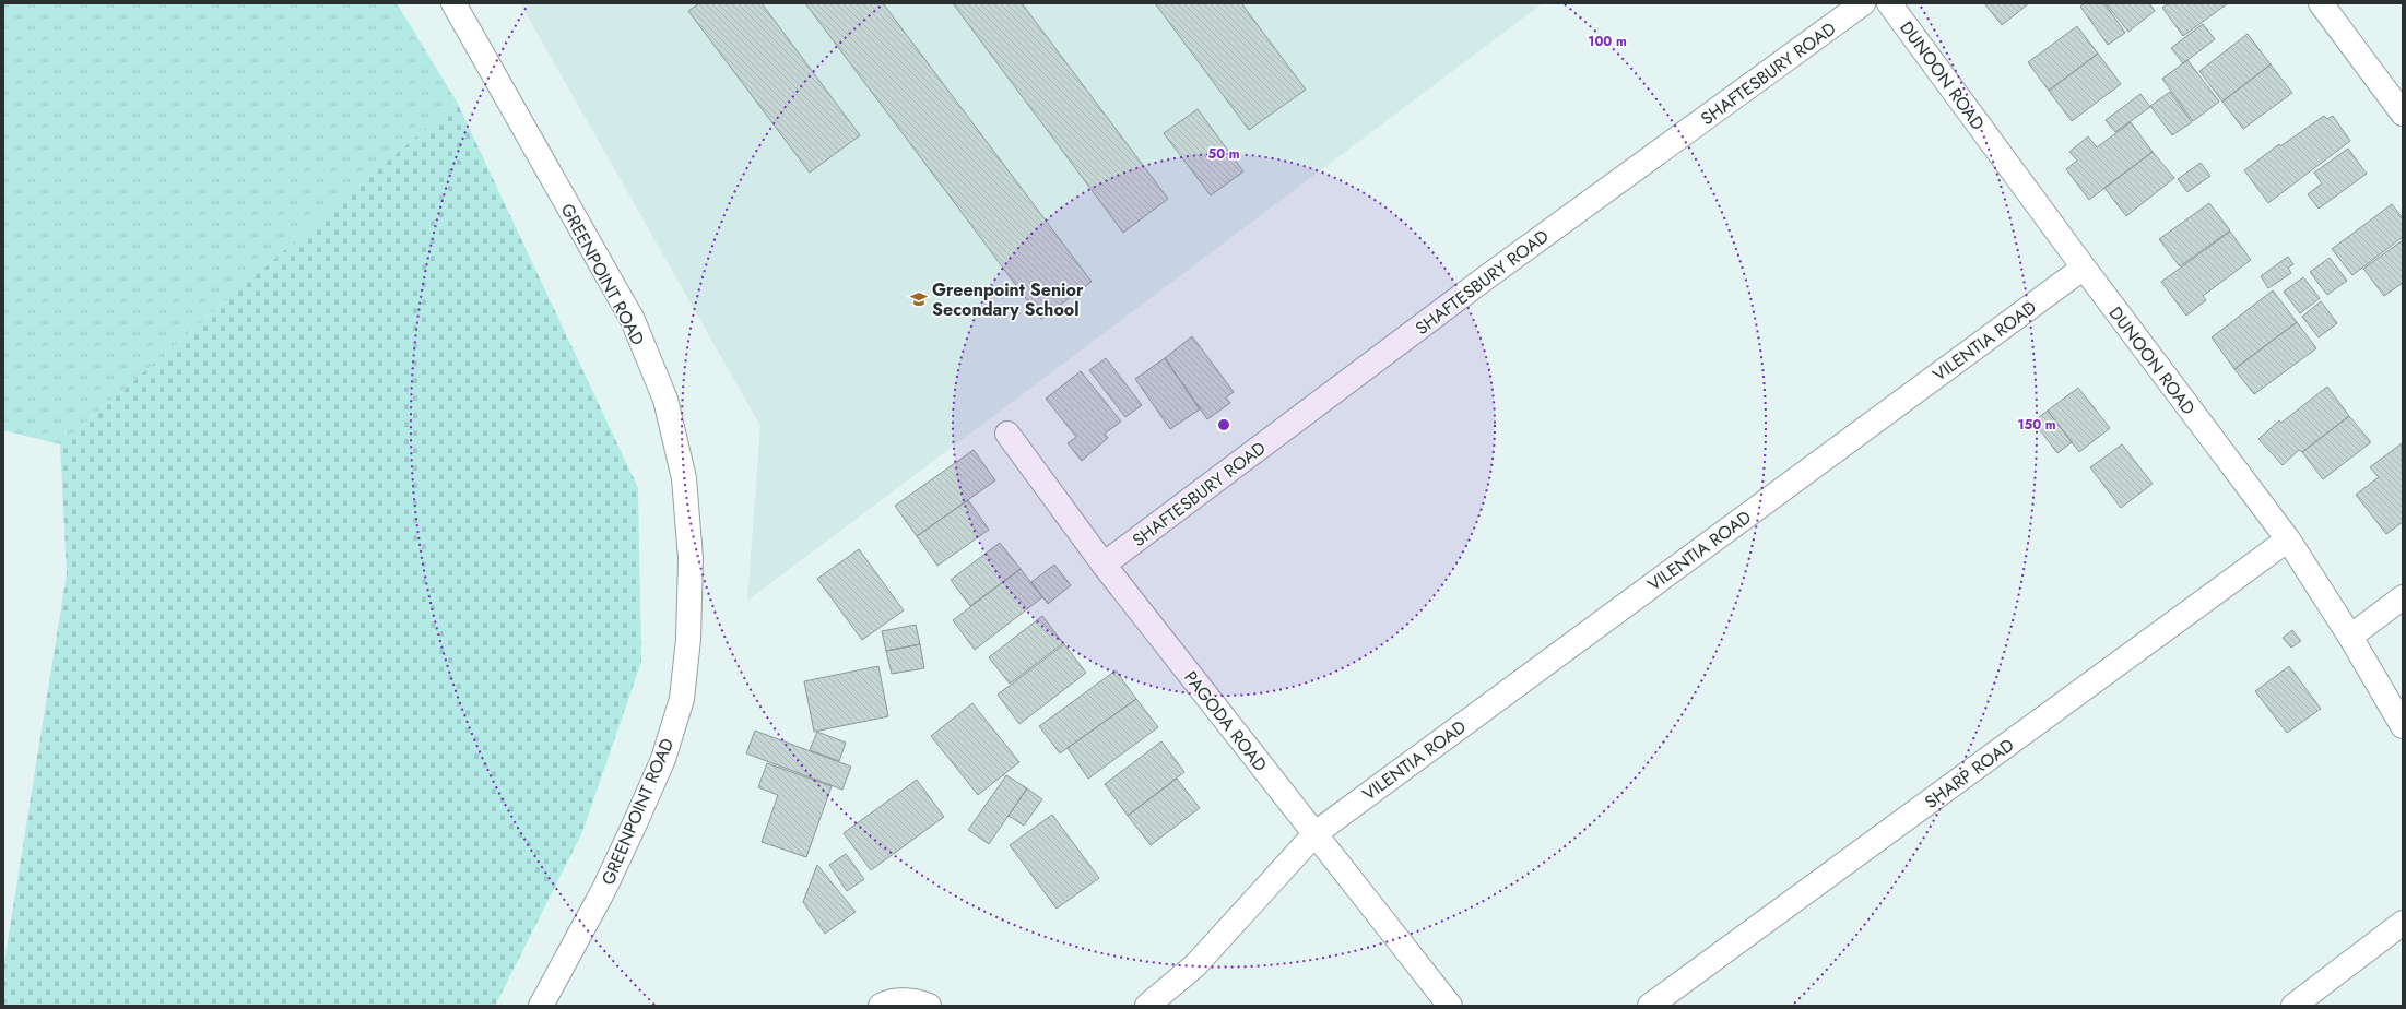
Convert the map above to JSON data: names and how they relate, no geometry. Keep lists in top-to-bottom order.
{
  "streets": {
    "street": [
      "SHAFTESBURY ROAD",
      "DUNOON ROAD",
      "GREENPOINT ROAD",
      "VILENTIA ROAD",
      "PAGODA ROAD",
      "SHARP ROAD"
    ]
  },
  "crossings": [
    ["SHAFTESBURY ROAD", "PAGODA ROAD"],
    ["DUNOON ROAD", "VILENTIA ROAD"],
    ["DUNOON ROAD", "SHARP ROAD"],
    ["VILENTIA ROAD", "PAGODA ROAD"]
  ],
  "places": {
    "school or university": ["Greenpoint Senior Secondary School"]
  },
  "rings": ["100 m", "50 m", "150 m"]
}
